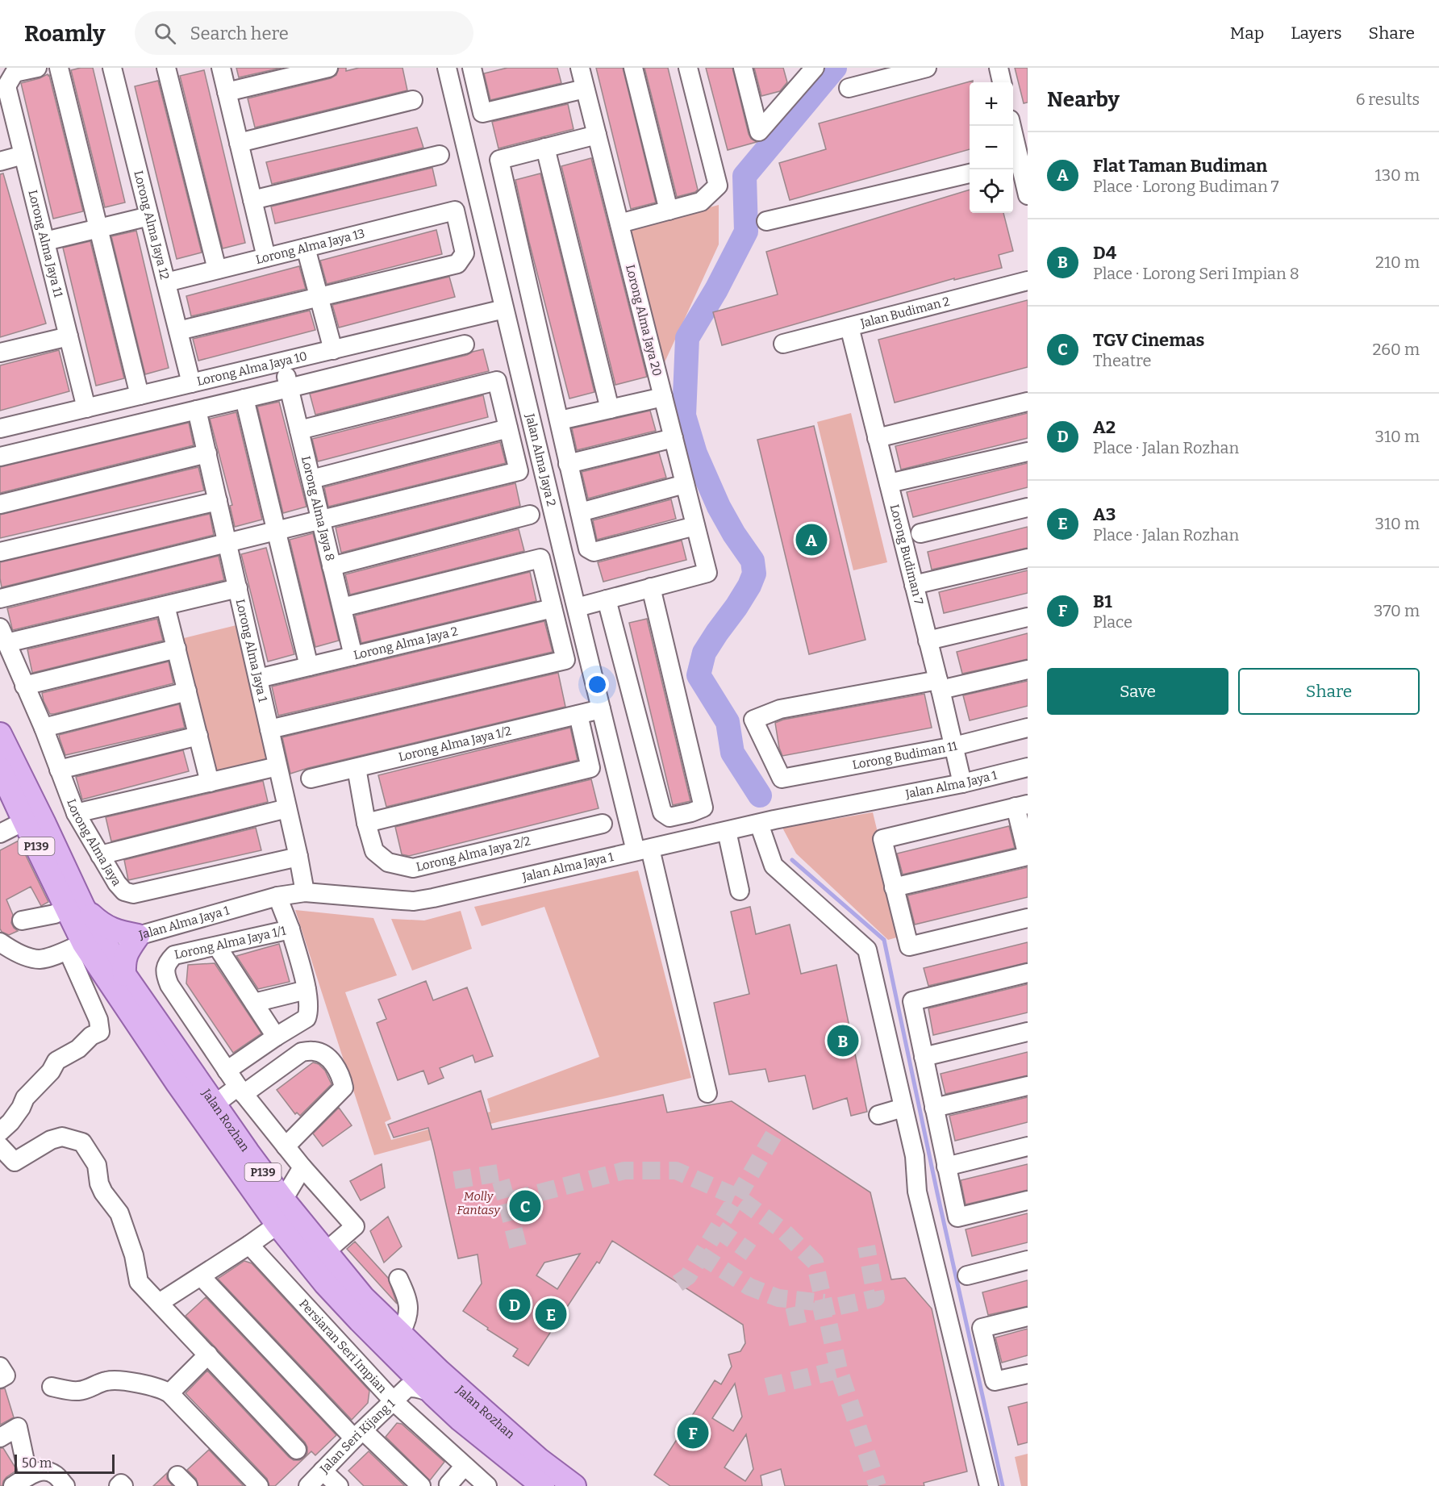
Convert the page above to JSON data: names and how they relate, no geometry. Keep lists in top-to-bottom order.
{
  "streets": {
    "main road": ["P139", "Jalan Rozhan"],
    "street": [
      "Lorong Alma Jaya 12",
      "Lorong Alma Jaya 11",
      "Lorong Alma Jaya 13",
      "Jalan Budiman 2",
      "Lorong Alma Jaya 20",
      "Lorong Alma Jaya 10",
      "Jalan Alma Jaya 2",
      "Lorong Alma Jaya 8",
      "Lorong Budiman 7",
      "Lorong Alma Jaya 2",
      "Lorong Alma Jaya 1",
      "Lorong Alma Jaya 1/2",
      "Lorong Budiman 11",
      "Jalan Alma Jaya 1",
      "Lorong Alma Jaya",
      "Lorong Alma Jaya 2/2",
      "Lorong Alma Jaya 1/1",
      "Persiaran Seri Impian",
      "Jalan Seri Kijang 1"
    ]
  },
  "crossings": [
    ["Lorong Alma Jaya 12", "Lorong Alma Jaya 13"],
    ["Lorong Alma Jaya 12", "Lorong Alma Jaya 10"],
    ["Lorong Alma Jaya 11", "Lorong Alma Jaya 10"],
    ["Jalan Budiman 2", "Lorong Budiman 7"],
    ["Lorong Alma Jaya 10", "Jalan Alma Jaya 2"],
    ["Lorong Alma Jaya 10", "Lorong Alma Jaya 8"],
    ["Jalan Alma Jaya 2", "Lorong Alma Jaya 1/2"],
    ["Jalan Alma Jaya 2", "Jalan Alma Jaya 1"],
    ["Lorong Alma Jaya 8", "Lorong Alma Jaya 2"],
    ["Lorong Budiman 7", "Lorong Budiman 11"],
    ["Lorong Budiman 7", "Jalan Alma Jaya 1"],
    ["Lorong Alma Jaya 2", "Lorong Alma Jaya 1"],
    ["Lorong Alma Jaya 1", "Jalan Alma Jaya 1"],
    ["Lorong Alma Jaya 1", "Lorong Alma Jaya"],
    ["Lorong Alma Jaya 1/2", "Lorong Alma Jaya 2/2"],
    ["Jalan Alma Jaya 1", "Lorong Alma Jaya 1/1"],
    ["Jalan Alma Jaya 1", "Jalan Rozhan"],
    ["Lorong Alma Jaya 1/1", "Jalan Rozhan"],
    ["Jalan Rozhan", "Jalan Seri Kijang 1"],
    ["Persiaran Seri Impian", "Jalan Seri Kijang 1"]
  ],
  "parks": ["Molly Fantasy"],
  "scale_bar": "50 m",
  "page": {
    "header": "Roamly",
    "search": "Search here",
    "nav": ["Map", "Layers", "Share"],
    "heading": ["Nearby", "6 results"],
    "map_buttons": ["+", "−"],
    "list": [
      {
        "mark": "A",
        "name": "Flat Taman Budiman",
        "note": "Place · Lorong Budiman 7",
        "value": "130 m"
      },
      {
        "mark": "B",
        "name": "D4",
        "note": "Place · Lorong Seri Impian 8",
        "value": "210 m"
      },
      {
        "mark": "C",
        "name": "TGV Cinemas",
        "note": "Theatre",
        "value": "260 m"
      },
      {
        "mark": "D",
        "name": "A2",
        "note": "Place · Jalan Rozhan",
        "value": "310 m"
      },
      {
        "mark": "E",
        "name": "A3",
        "note": "Place · Jalan Rozhan",
        "value": "310 m"
      },
      {
        "mark": "F",
        "name": "B1",
        "note": "Place",
        "value": "370 m"
      }
    ],
    "pins": [
      "A",
      "B",
      "C",
      "D",
      "E",
      "F"
    ],
    "buttons": ["Save", "Share"],
    "scale": "50 m"
  }
}
